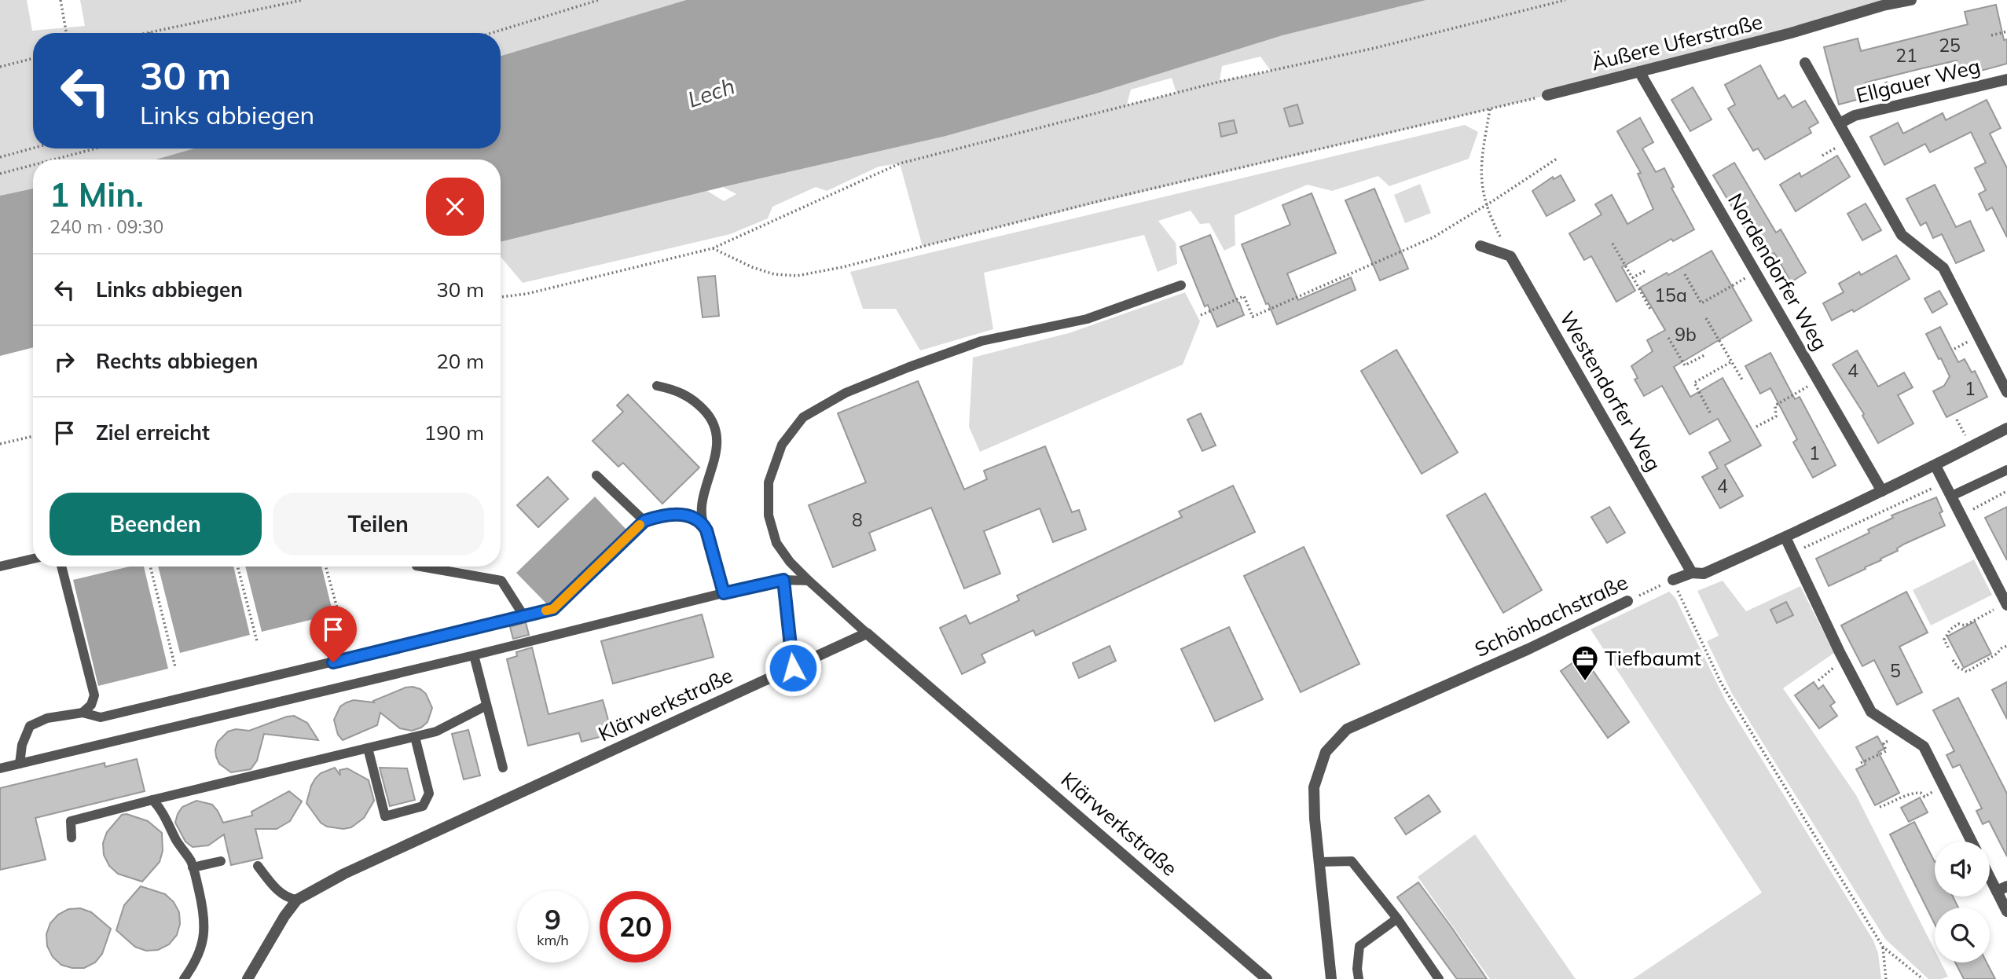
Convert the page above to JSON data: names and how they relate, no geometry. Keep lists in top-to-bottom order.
{
  "streets": {
    "street": [
      "Äußere Uferstraße",
      "Ellgauer Weg",
      "Nordendorfer Weg",
      "Westendorfer Weg",
      "Schönbachstraße",
      "Klärwerkstraße"
    ]
  },
  "crossings": [
    ["Äußere Uferstraße", "Nordendorfer Weg"]
  ],
  "water": ["Lech"],
  "places": {
    "office": ["Tiefbaumt"]
  },
  "house_numbers": [
    "25",
    "21",
    "15a",
    "9b",
    "4",
    "1",
    "1",
    "4",
    "8",
    "5"
  ],
  "page": {
    "turn": ["30 m", "Links abbiegen"],
    "heading": ["1 Min.", "240 m · 09:30"],
    "list": [
      {
        "name": "Links abbiegen",
        "value": "30 m"
      },
      {
        "name": "Rechts abbiegen",
        "value": "20 m"
      },
      {
        "name": "Ziel erreicht",
        "value": "190 m"
      }
    ],
    "buttons": ["Beenden", "Teilen"],
    "speed": "9 km/h",
    "limit": "20"
  }
}
